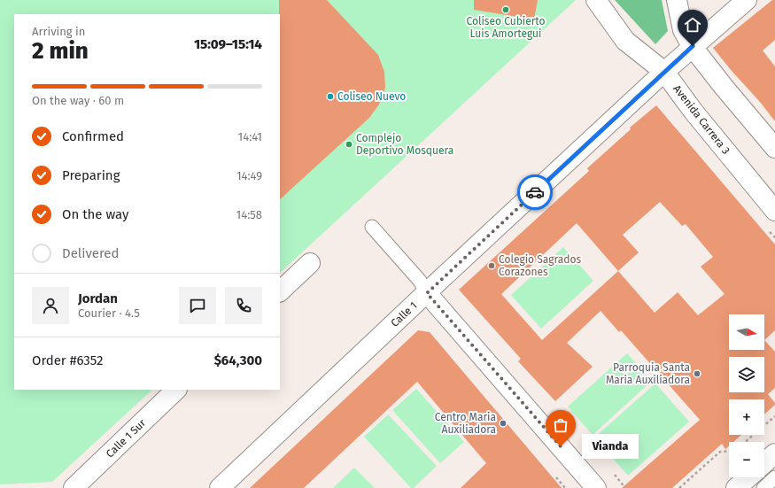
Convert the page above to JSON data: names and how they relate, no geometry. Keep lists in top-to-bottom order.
{
  "streets": {
    "street": ["Avenida Carrera 3", "Calle 1", "Calle 1 Sur"]
  },
  "crossings": [
    ["Avenida Carrera 3", "Calle 1"]
  ],
  "places": [
    "Coliseo Cubierto Luis Amortegui",
    "Coliseo Nuevo",
    "Complejo Deportivo Mosquera",
    "Colegio Sagrados Corazones",
    "Parroquia Santa Maria Auxiliadora",
    "Centro Maria Auxiliadora",
    "Vianda"
  ],
  "north": "right",
  "page": {
    "heading": ["2 min", "Arriving in", "15:09–15:14"],
    "panel": [
      "Jordan",
      "Courier · 4.5",
      "Order #6352",
      "$64,300"
    ],
    "bar": "On the way · 60 m",
    "list": [
      ["Confirmed", "14:41"],
      ["Preparing", "14:49"],
      ["On the way", "14:58"],
      "Delivered"
    ],
    "map_buttons": ["+", "−"],
    "bubble": "Vianda"
  }
}
